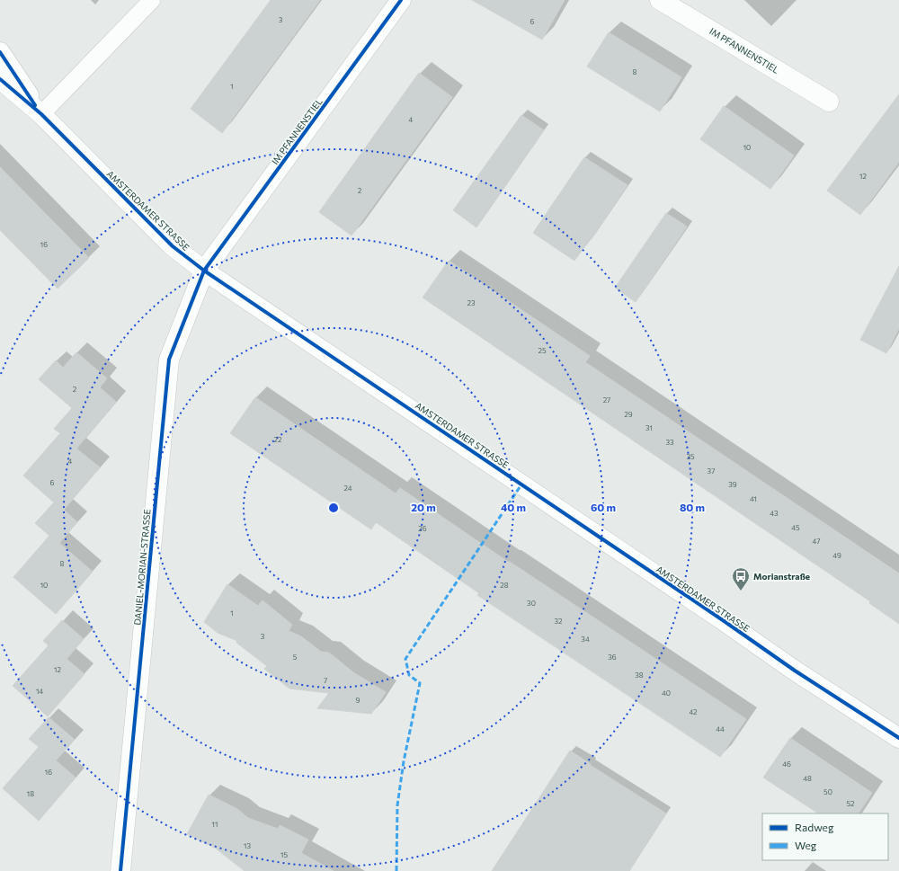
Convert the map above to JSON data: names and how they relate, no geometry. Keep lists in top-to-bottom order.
{
  "streets": {
    "street": ["IM PFANNENSTIEL", "AMSTERDAMER STRASSE", "DANIEL-MORIAN-STRASSE"]
  },
  "crossings": [
    ["IM PFANNENSTIEL", "AMSTERDAMER STRASSE"],
    ["IM PFANNENSTIEL", "DANIEL-MORIAN-STRASSE"],
    ["AMSTERDAMER STRASSE", "DANIEL-MORIAN-STRASSE"]
  ],
  "places": {
    "bus stop": ["Morianstraße"]
  },
  "house_numbers": [
    "3",
    "6",
    "8",
    "1",
    "4",
    "10",
    "12",
    "2",
    "16",
    "23",
    "25",
    "2",
    "27",
    "29",
    "31",
    "22",
    "33",
    "35",
    "4",
    "37",
    "6",
    "39",
    "24",
    "41",
    "43",
    "45",
    "26",
    "47",
    "49",
    "8",
    "10",
    "28",
    "30",
    "1",
    "32",
    "3",
    "34",
    "5",
    "36",
    "12",
    "38",
    "7",
    "14",
    "40",
    "9",
    "42",
    "44",
    "46",
    "16",
    "48",
    "50",
    "18",
    "52",
    "11",
    "13",
    "15"
  ],
  "legend": ["Radweg", "Weg"],
  "rings": [
    "20 m",
    "40 m",
    "60 m",
    "80 m"
  ]
}
